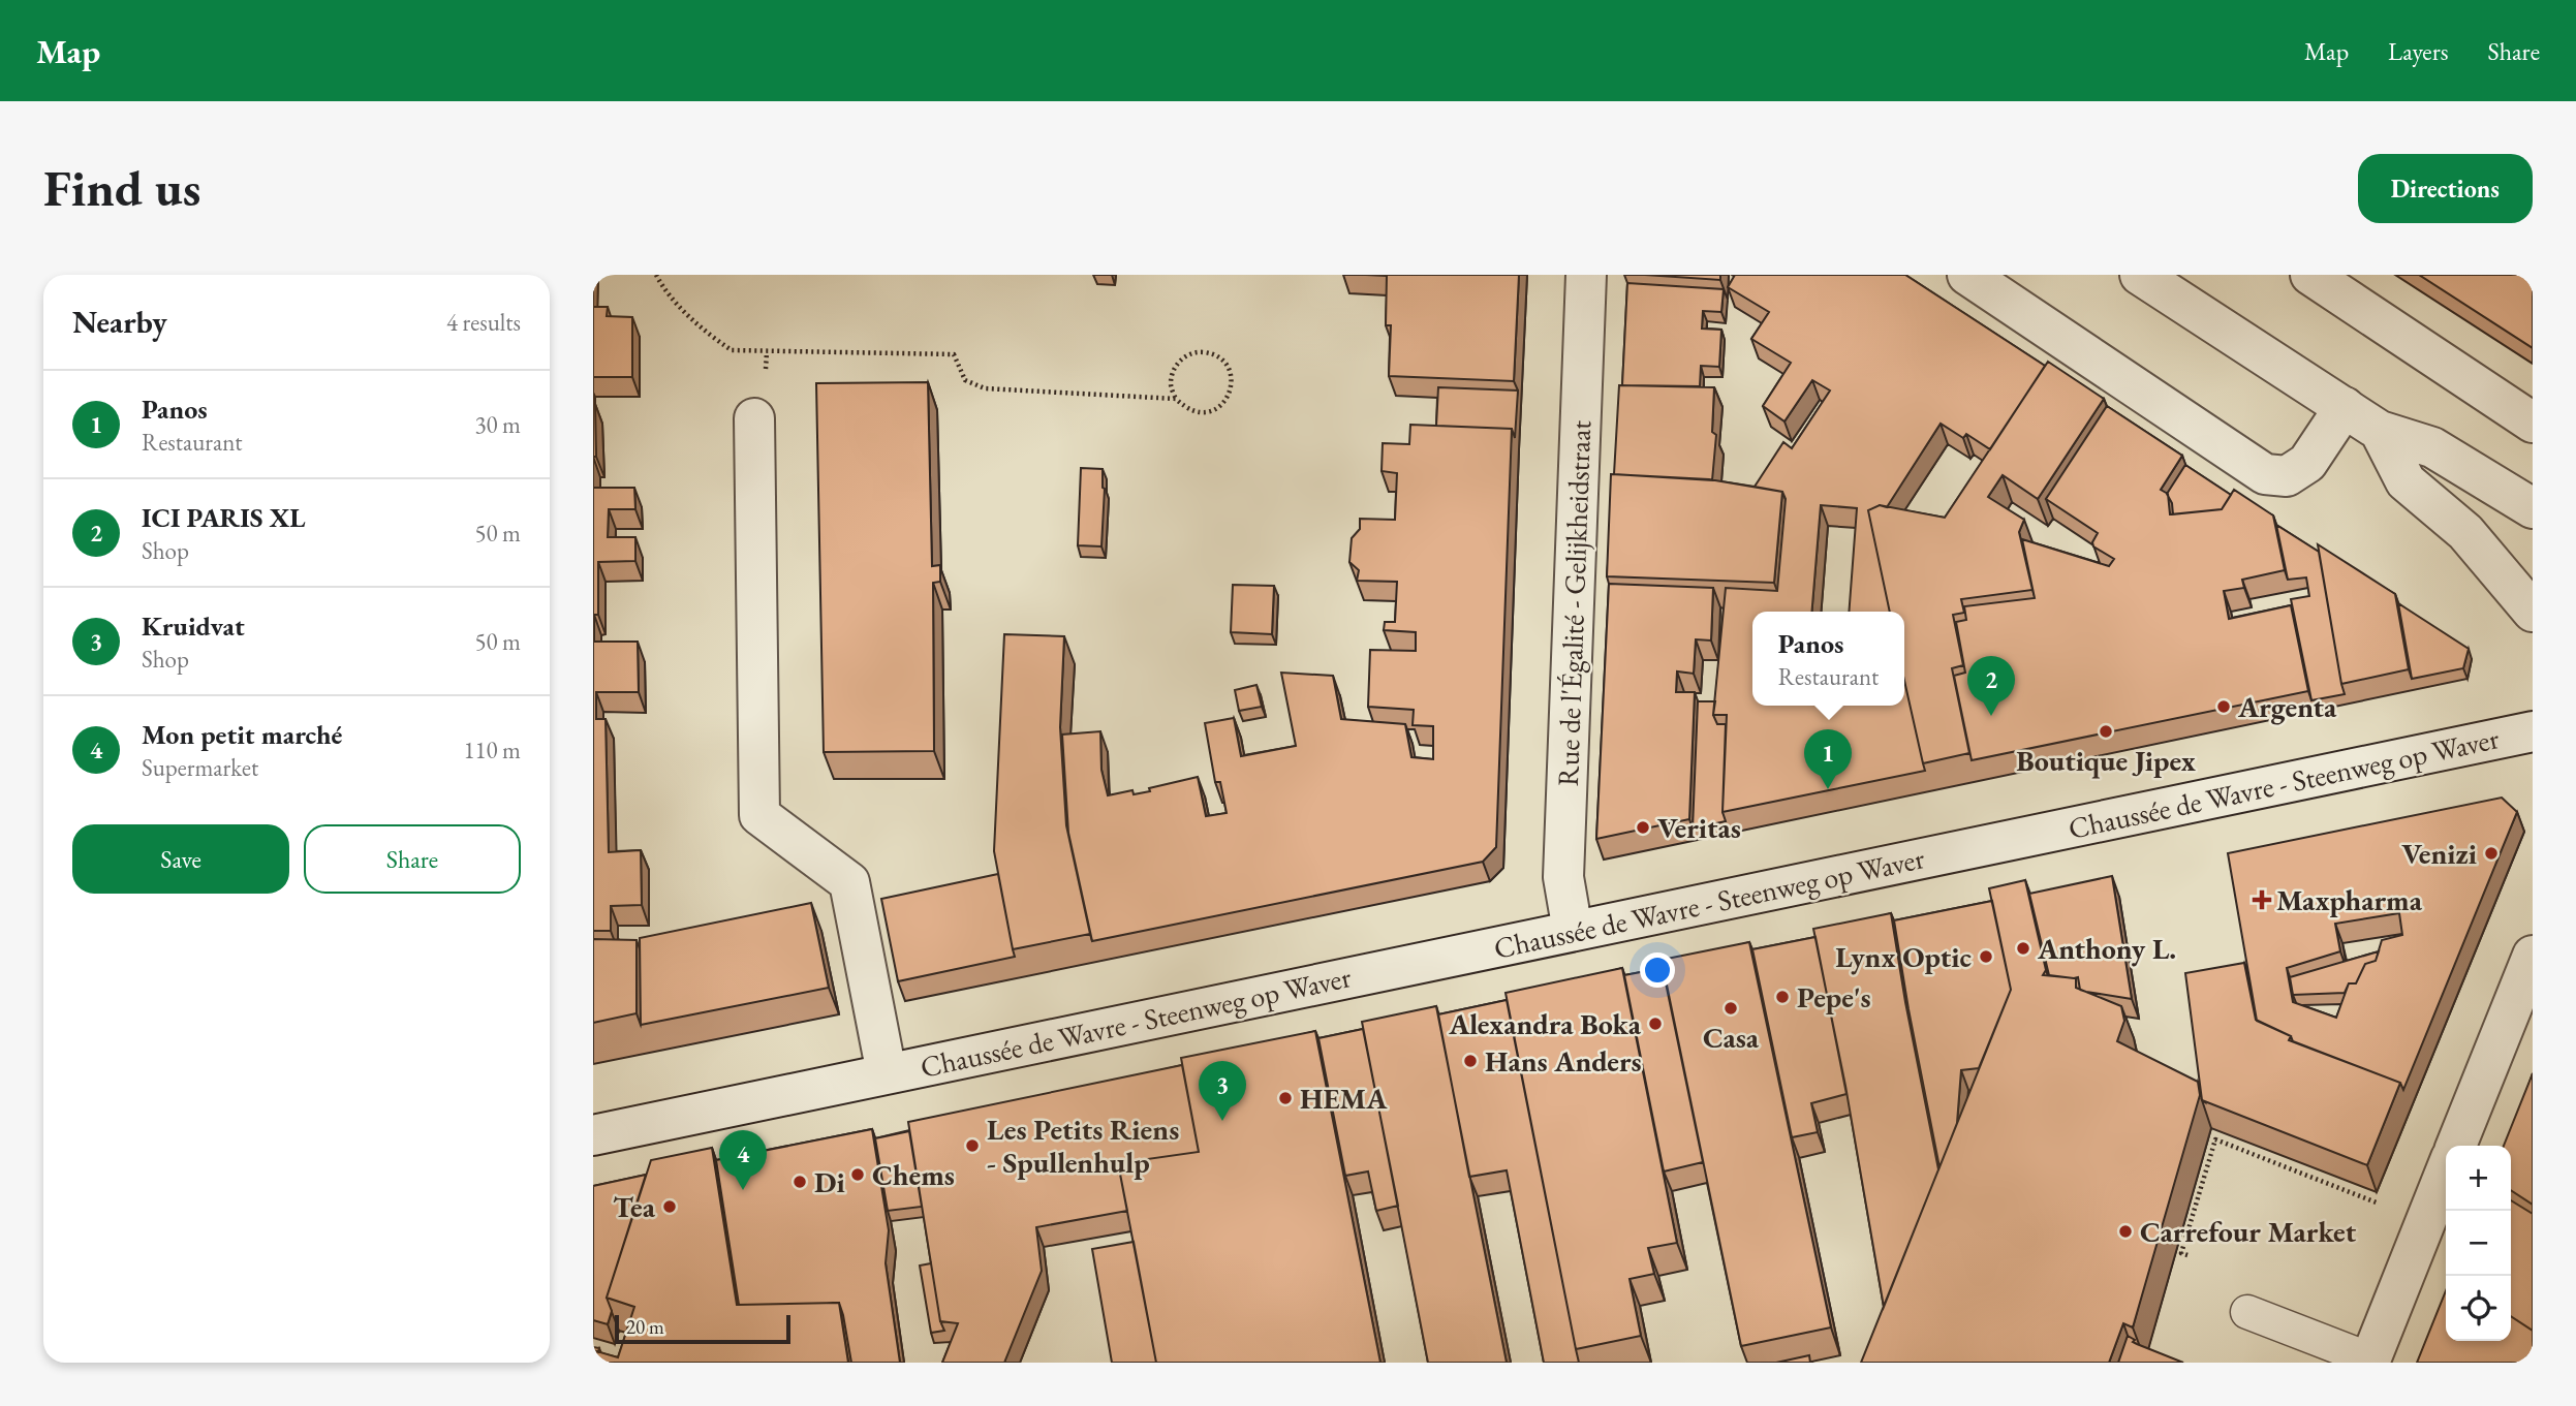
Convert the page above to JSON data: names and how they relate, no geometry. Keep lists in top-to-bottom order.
{
  "streets": {
    "street": ["Rue de l'Égalité - Gelijkheidstraat", "Chaussée de Wavre - Steenweg op Waver"]
  },
  "crossings": [
    ["Rue de l'Égalité - Gelijkheidstraat", "Chaussée de Wavre - Steenweg op Waver"]
  ],
  "places": {
    "other": [
      "Argenta",
      "Boutique Jipex",
      "Veritas",
      "Venizi",
      "Anthony L.",
      "Lynx Optic",
      "Pepe's",
      "Casa",
      "Alexandra Boka",
      "Hans Anders",
      "HEMA",
      "Les Petits Riens - Spullenhulp",
      "Chems",
      "Di",
      "Tea",
      "Carrefour Market"
    ],
    "health": ["Maxpharma"]
  },
  "scale_bar": "20 m",
  "page": {
    "header": "Map",
    "nav": ["Map", "Layers", "Share"],
    "buttons": [
      "Directions",
      ["Save", "Share"]
    ],
    "title": "Find us",
    "heading": ["Nearby", "4 results"],
    "list": [
      {
        "mark": "1",
        "name": "Panos",
        "note": "Restaurant",
        "value": "30 m"
      },
      {
        "mark": "2",
        "name": "ICI PARIS XL",
        "note": "Shop",
        "value": "50 m"
      },
      {
        "mark": "3",
        "name": "Kruidvat",
        "note": "Shop",
        "value": "50 m"
      },
      {
        "mark": "4",
        "name": "Mon petit marché",
        "note": "Supermarket",
        "value": "110 m"
      }
    ],
    "popup": ["Panos", "Restaurant"],
    "pins": [
      "2",
      "1",
      "3",
      "4"
    ],
    "map_buttons": ["+", "−"],
    "scale": "20 m"
  }
}
